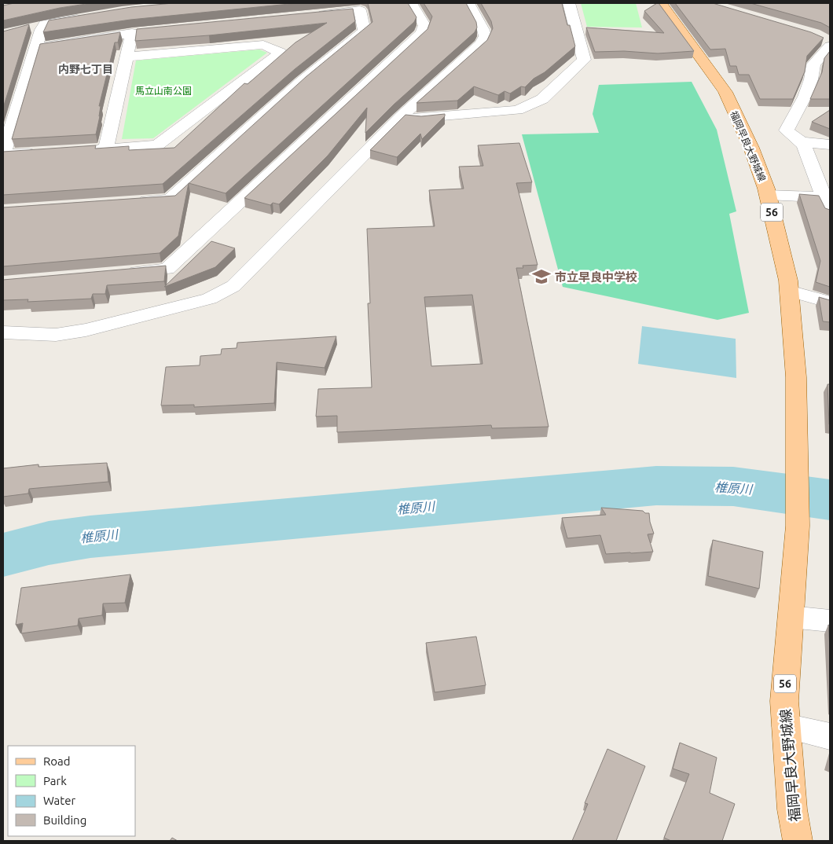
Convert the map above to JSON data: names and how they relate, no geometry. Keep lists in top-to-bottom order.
{
  "streets": {
    "main road": ["福岡早良大野城線", "56"]
  },
  "districts": ["内野七丁目"],
  "water": ["椎原川"],
  "parks": ["馬立山南公園"],
  "places": {
    "school or university": ["市立早良中学校"]
  },
  "legend": [
    "Road",
    "Park",
    "Water",
    "Building"
  ]
}
